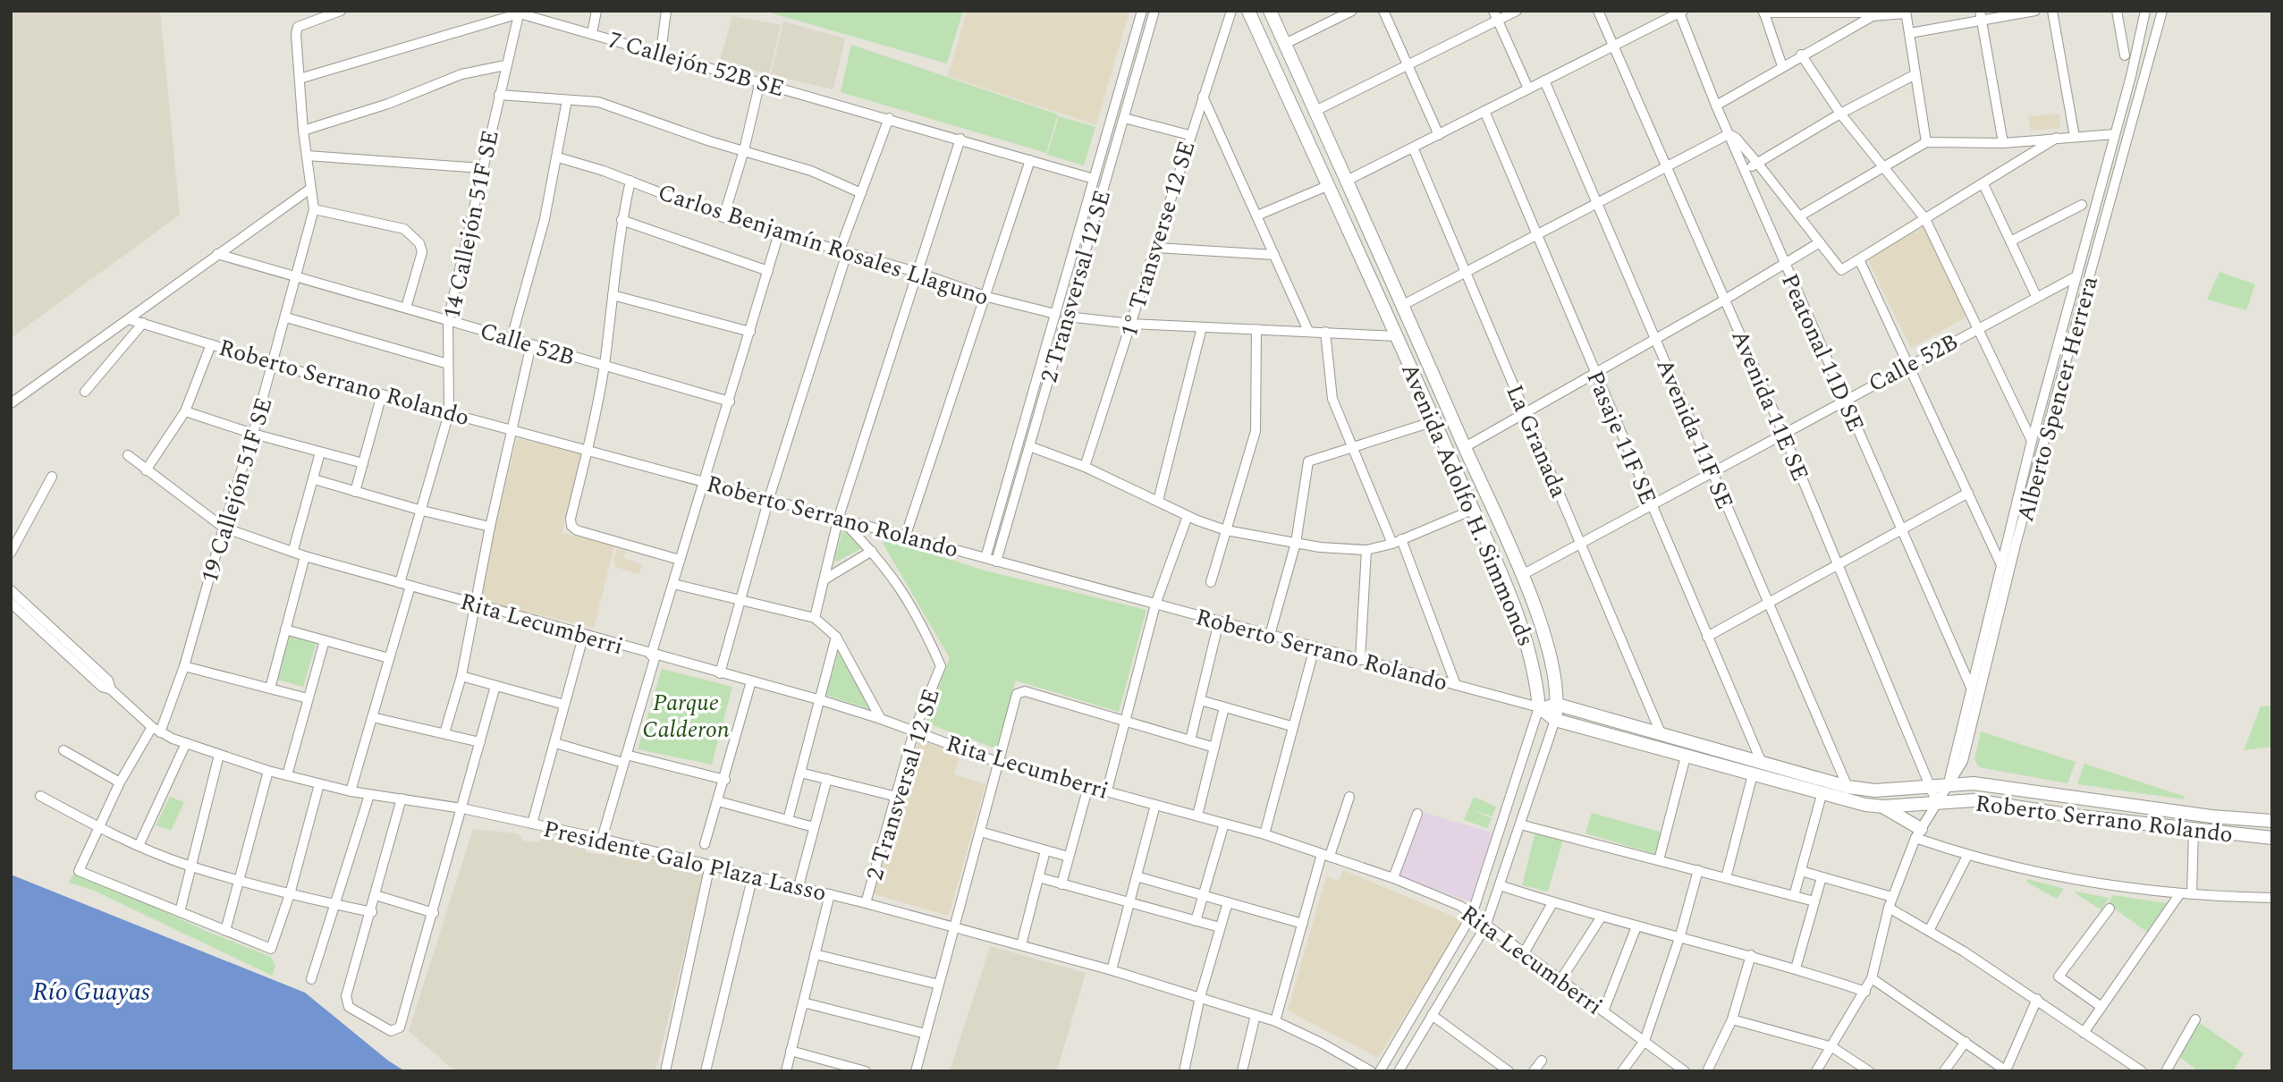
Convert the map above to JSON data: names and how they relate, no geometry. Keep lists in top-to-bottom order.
{
  "streets": {
    "main road": ["Roberto Serrano Rolando", "Avenida Adolfo H. Simmonds"],
    "street": [
      "7 Callejón 52B SE",
      "14 Callejón 51F SE",
      "1° Transverse 12 SE",
      "Carlos Benjamín Rosales Llaguno",
      "2 Transversal 12 SE",
      "Calle 52B",
      "Peatonal 11D SE",
      "Alberto Spencer Herrera",
      "Avenida 11E SE",
      "Avenida 11F SE",
      "Pasaje 11F SE",
      "La Granada",
      "19 Callejón 51F SE",
      "Rita Lecumberri",
      "Presidente Galo Plaza Lasso"
    ]
  },
  "crossings": [
    ["7 Callejón 52B SE", "14 Callejón 51F SE"],
    ["7 Callejón 52B SE", "2 Transversal 12 SE"],
    ["14 Callejón 51F SE", "Calle 52B"],
    ["14 Callejón 51F SE", "Roberto Serrano Rolando"],
    ["14 Callejón 51F SE", "Rita Lecumberri"],
    ["Carlos Benjamín Rosales Llaguno", "2 Transversal 12 SE"],
    ["2 Transversal 12 SE", "Roberto Serrano Rolando"],
    ["2 Transversal 12 SE", "Rita Lecumberri"],
    ["2 Transversal 12 SE", "Presidente Galo Plaza Lasso"],
    ["Calle 52B", "Peatonal 11D SE"],
    ["Calle 52B", "Alberto Spencer Herrera"],
    ["Calle 52B", "Avenida 11E SE"],
    ["Calle 52B", "Avenida 11F SE"],
    ["Calle 52B", "Pasaje 11F SE"],
    ["Calle 52B", "La Granada"],
    ["Calle 52B", "19 Callejón 51F SE"],
    ["Calle 52B", "Avenida Adolfo H. Simmonds"],
    ["Peatonal 11D SE", "Alberto Spencer Herrera"],
    ["Roberto Serrano Rolando", "Alberto Spencer Herrera"],
    ["Roberto Serrano Rolando", "Avenida 11E SE"],
    ["Roberto Serrano Rolando", "Avenida 11F SE"],
    ["Roberto Serrano Rolando", "Pasaje 11F SE"],
    ["Roberto Serrano Rolando", "La Granada"],
    ["Roberto Serrano Rolando", "19 Callejón 51F SE"],
    ["Roberto Serrano Rolando", "Avenida Adolfo H. Simmonds"],
    ["Alberto Spencer Herrera", "Avenida 11E SE"],
    ["19 Callejón 51F SE", "Rita Lecumberri"],
    ["19 Callejón 51F SE", "Presidente Galo Plaza Lasso"],
    ["Avenida Adolfo H. Simmonds", "Rita Lecumberri"]
  ],
  "water": ["Río Guayas"],
  "parks": ["Parque Calderon"]
}
